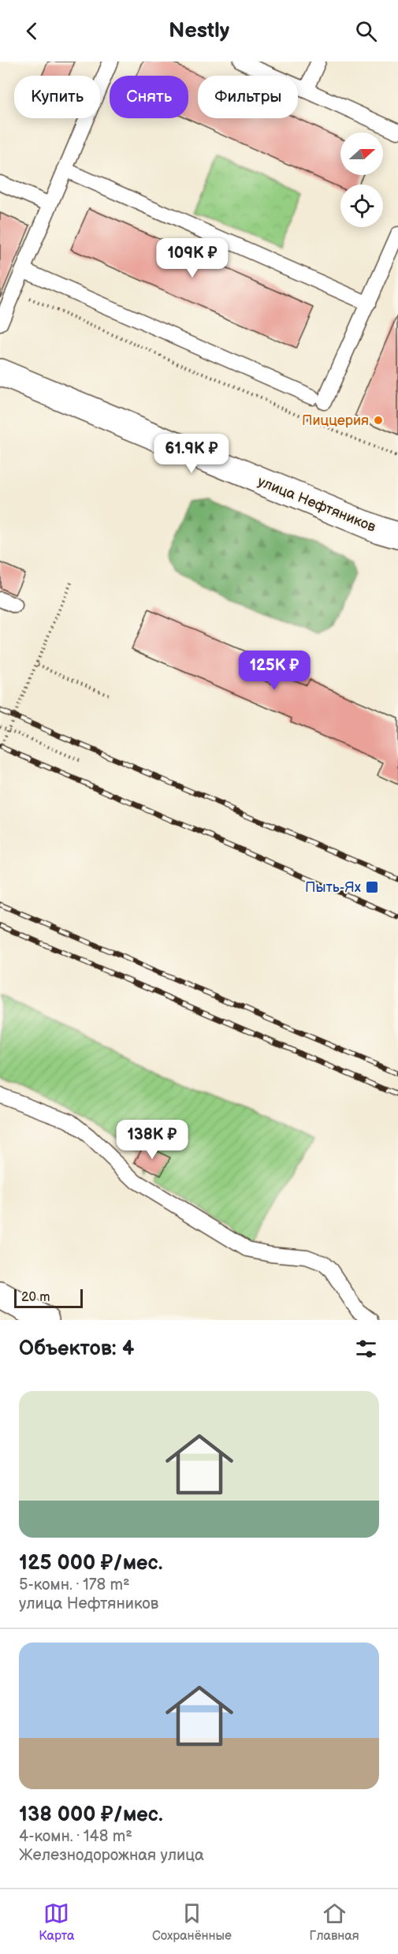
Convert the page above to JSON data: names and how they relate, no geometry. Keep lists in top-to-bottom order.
{
  "streets": {
    "street": ["улица Нефтяников"]
  },
  "places": {
    "other": ["Пиццерия"],
    "transit": ["Пыть-Ях"]
  },
  "scale_bar": "20 m",
  "north": "right",
  "page": {
    "header": "Nestly",
    "chip": ["Купить", "Снять", "Фильтры"],
    "price": [
      "109K ₽",
      "61.9K ₽",
      "125K ₽",
      "138K ₽"
    ],
    "scale": "20 m",
    "heading": "Объектов: 4",
    "list": [
      {
        "name": "125 000 ₽/мес.",
        "note": "5-комн. · 178 m² · улица Нефтяников"
      },
      {
        "name": "138 000 ₽/мес.",
        "note": "4-комн. · 148 m² · Железнодорожная улица"
      }
    ],
    "tabs": ["Карта", "Сохранённые", "Главная"]
  }
}
